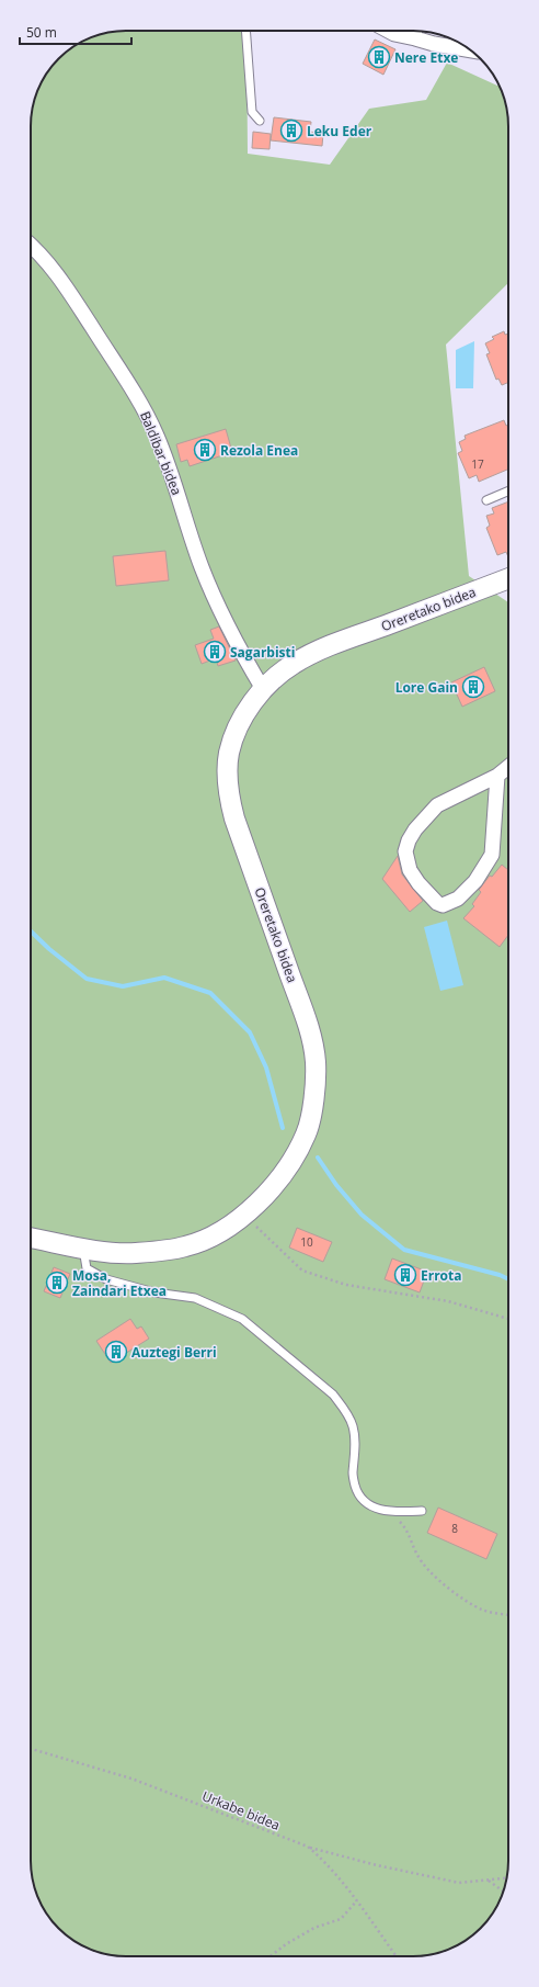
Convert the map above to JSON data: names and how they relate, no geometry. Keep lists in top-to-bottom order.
{
  "streets": {
    "main road": ["Oreretako bidea"],
    "street": ["Baldibar bidea"],
    "path": ["Urkabe bidea"]
  },
  "crossings": [
    ["Baldibar bidea", "Oreretako bidea"]
  ],
  "places": {
    "building": [
      "Nere Etxe",
      "Leku Eder",
      "Rezola Enea",
      "Sagarbisti",
      "Lore Gain",
      "Errota",
      "Mosa, Zaindari Etxea",
      "Auztegi Berri"
    ]
  },
  "house_numbers": ["17", "10", "8"],
  "scale_bar": "50 m"
}
